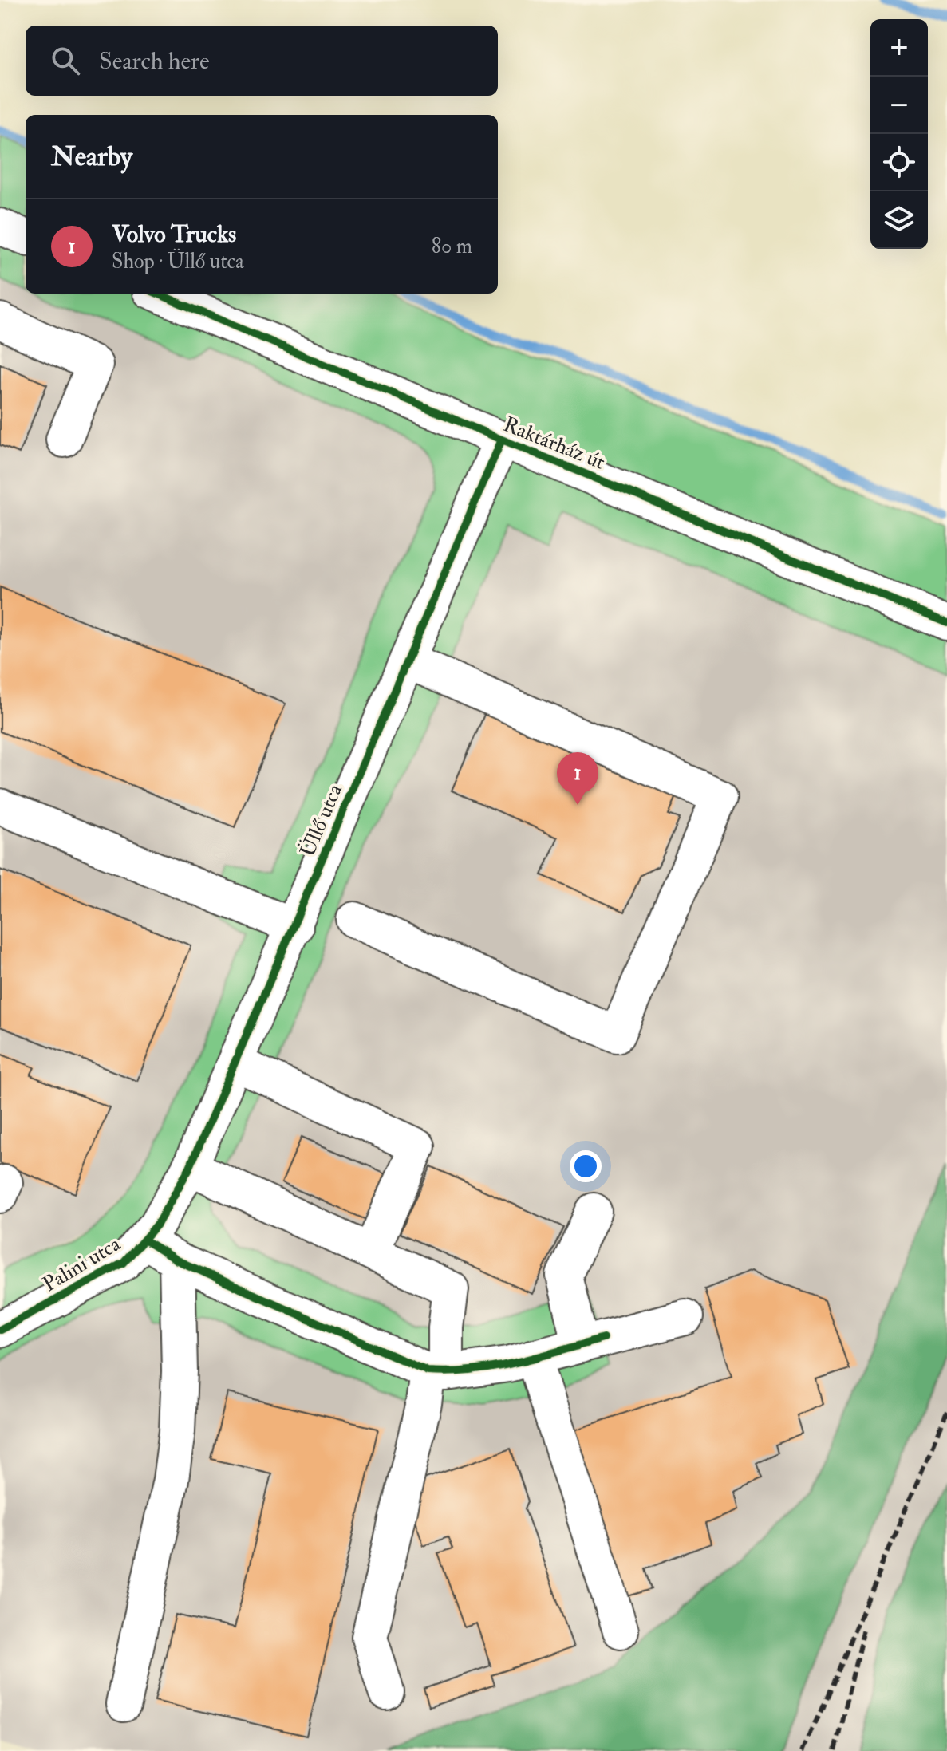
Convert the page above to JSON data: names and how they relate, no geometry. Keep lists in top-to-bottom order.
{
  "streets": {
    "street": ["Raktárház út", "Üllő utca", "Palini utca"]
  },
  "crossings": [
    ["Raktárház út", "Üllő utca"],
    ["Üllő utca", "Palini utca"]
  ],
  "page": {
    "map_buttons": ["+", "−"],
    "search": "Search here",
    "heading": "Nearby",
    "list": [
      {
        "mark": "1",
        "name": "Volvo Trucks",
        "note": "Shop · Üllő utca",
        "value": "80 m"
      }
    ],
    "pins": "1"
  }
}
